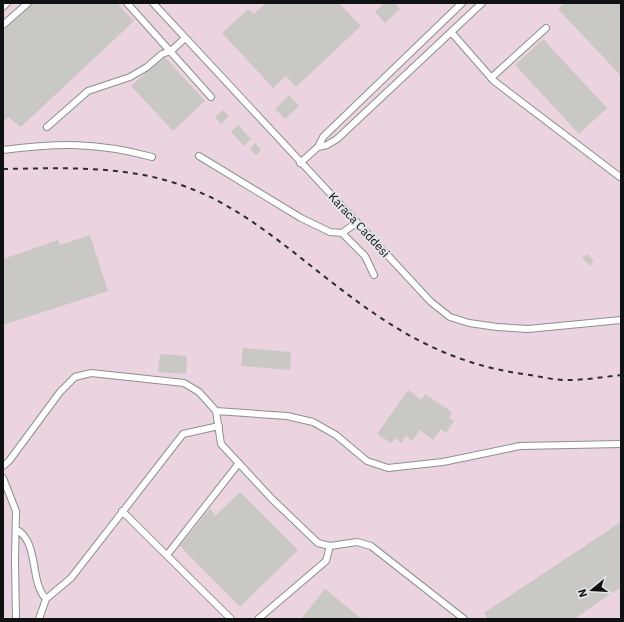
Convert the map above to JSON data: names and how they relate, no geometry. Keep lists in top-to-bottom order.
{
  "streets": {
    "street": ["Karaca Caddesi"]
  },
  "north": "left"
}
